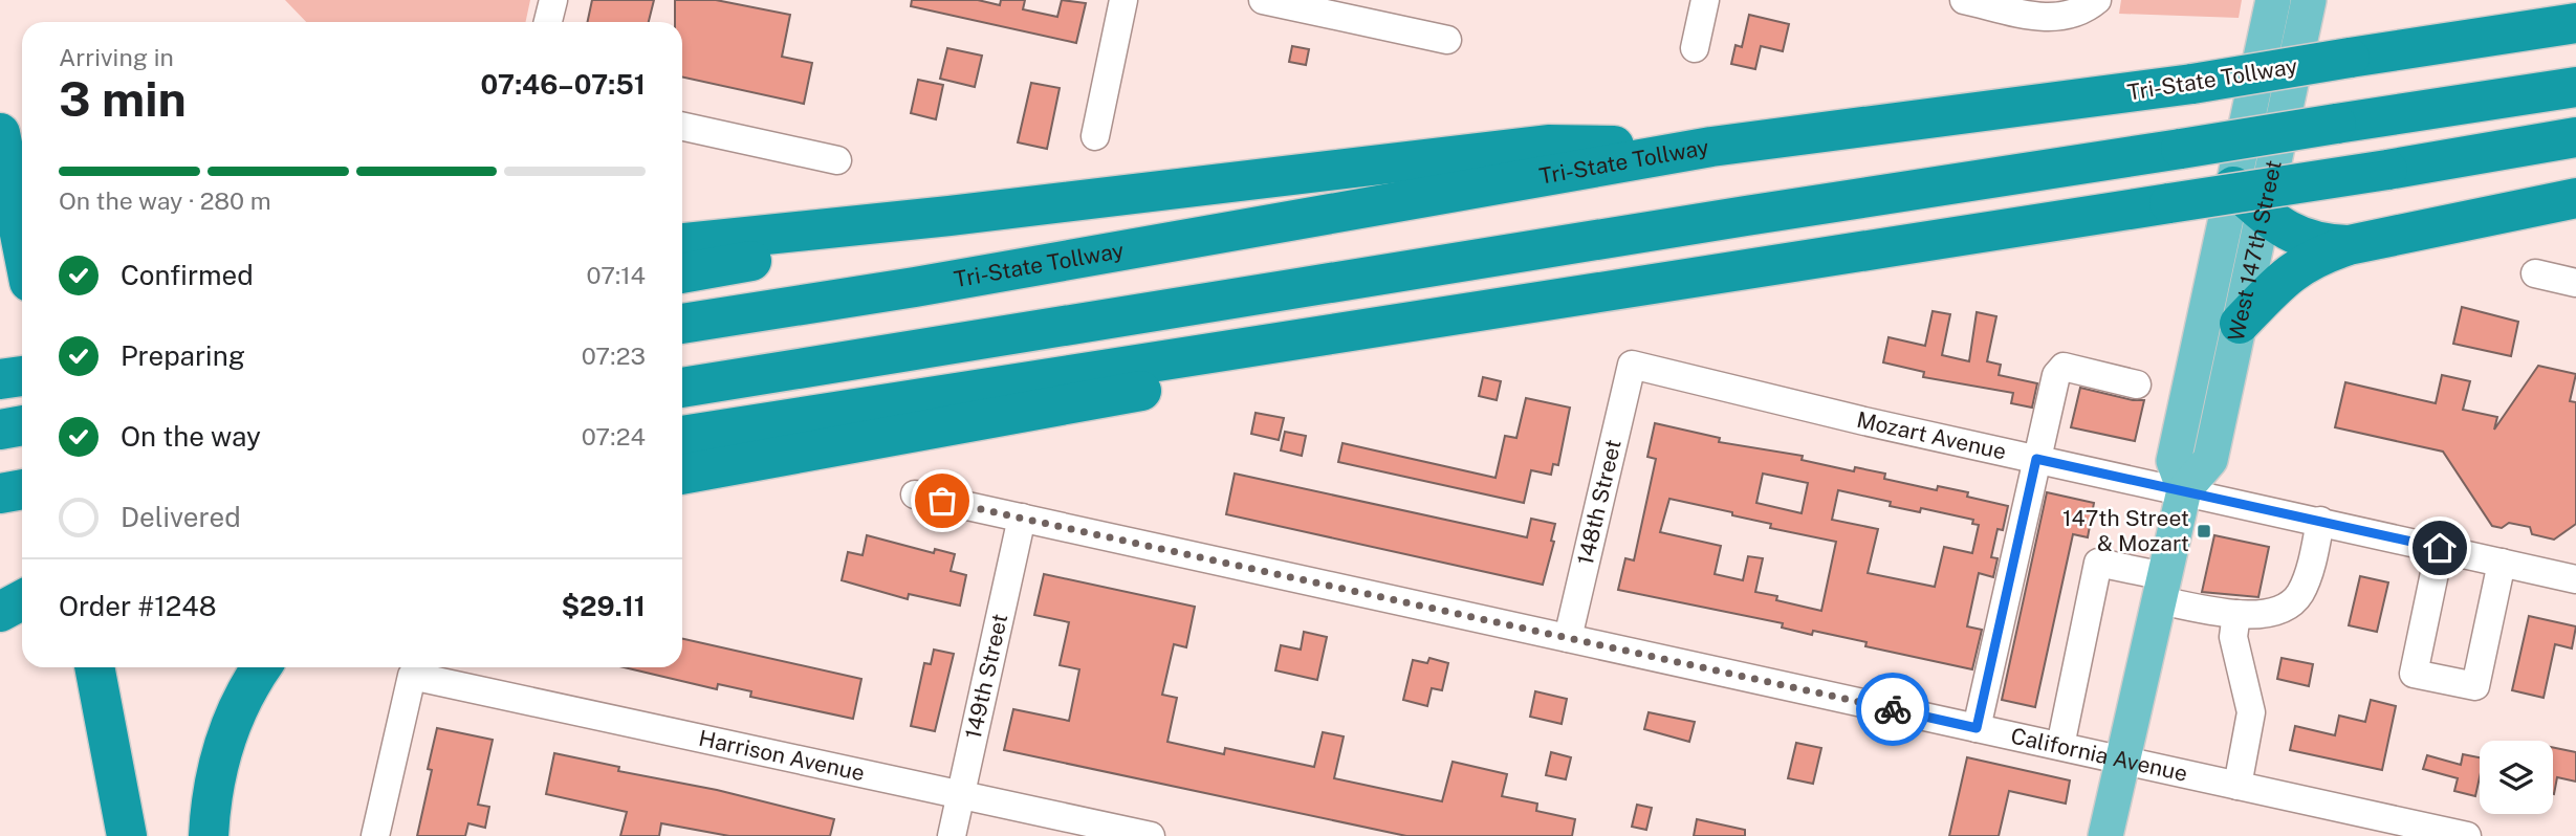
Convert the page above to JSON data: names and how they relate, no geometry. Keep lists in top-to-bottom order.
{
  "streets": {
    "highway": ["Tri-State Tollway"],
    "main road": ["West 147th Street"],
    "street": [
      "Mozart Avenue",
      "148th Street",
      "149th Street",
      "California Avenue",
      "Harrison Avenue"
    ]
  },
  "crossings": [
    ["West 147th Street", "Mozart Avenue"],
    ["West 147th Street", "California Avenue"],
    ["Mozart Avenue", "148th Street"],
    ["148th Street", "California Avenue"],
    ["149th Street", "California Avenue"],
    ["149th Street", "Harrison Avenue"]
  ],
  "places": {
    "transit": ["147th Street & Mozart"]
  },
  "page": {
    "heading": ["3 min", "Arriving in", "07:46–07:51"],
    "panel": ["Order #1248", "$29.11"],
    "bar": "On the way · 280 m",
    "list": [
      ["Confirmed", "07:14"],
      ["Preparing", "07:23"],
      ["On the way", "07:24"],
      "Delivered"
    ]
  }
}
